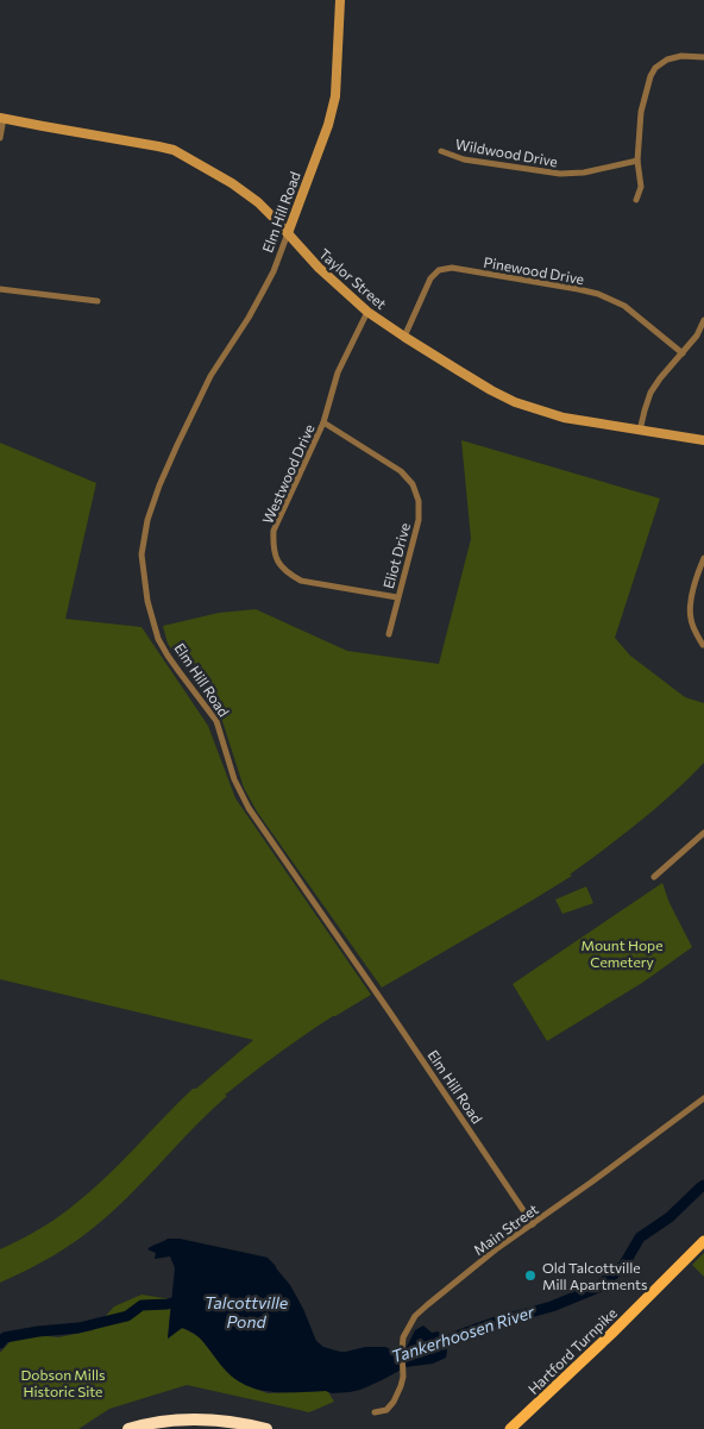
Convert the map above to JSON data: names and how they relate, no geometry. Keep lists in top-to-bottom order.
{
  "streets": {
    "main road": ["Hartford Turnpike"],
    "street": [
      "Wildwood Drive",
      "Elm Hill Road",
      "Pinewood Drive",
      "Taylor Street",
      "Westwood Drive",
      "Eliot Drive",
      "Main Street"
    ]
  },
  "crossings": [
    ["Elm Hill Road", "Taylor Street"],
    ["Elm Hill Road", "Main Street"],
    ["Pinewood Drive", "Taylor Street"],
    ["Taylor Street", "Westwood Drive"],
    ["Westwood Drive", "Eliot Drive"]
  ],
  "water": ["Talcottville Pond", "Tankerhoosen River"],
  "parks": ["Mount Hope Cemetery", "Dobson Mills Historic Site"],
  "places": ["Old Talcottville Mill Apartments"]
}
